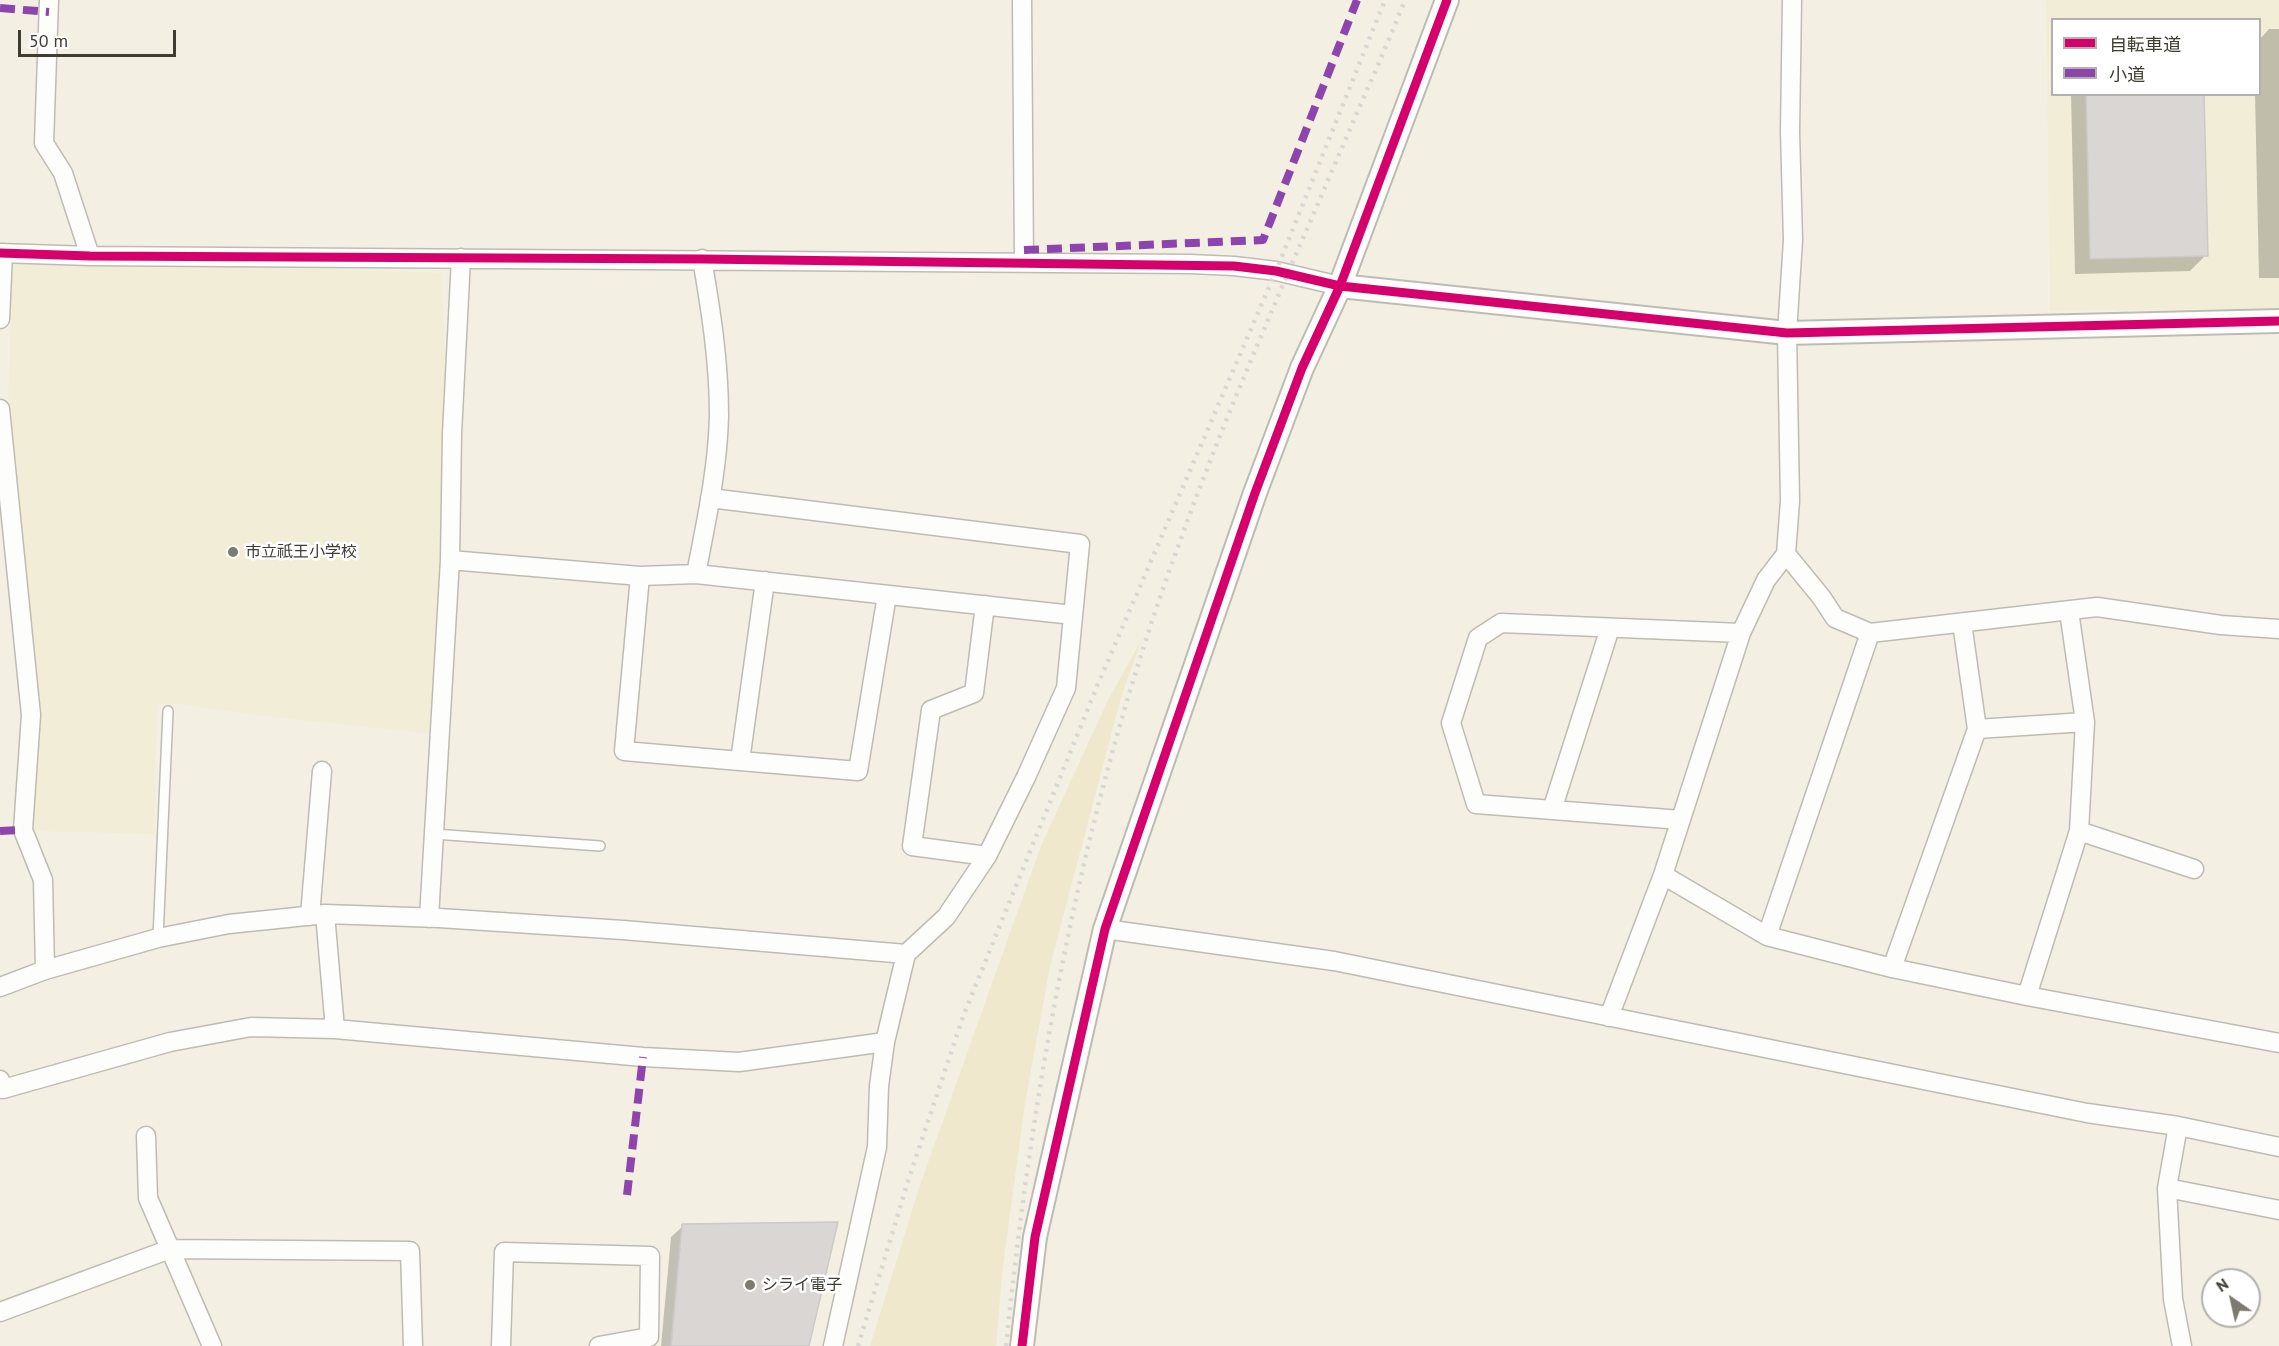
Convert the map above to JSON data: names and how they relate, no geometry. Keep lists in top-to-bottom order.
{
  "places": ["市立祇王小学校", "シライ電子"],
  "legend": ["自転車道", "小道"],
  "scale_bar": "50 m",
  "north": "top left"
}
